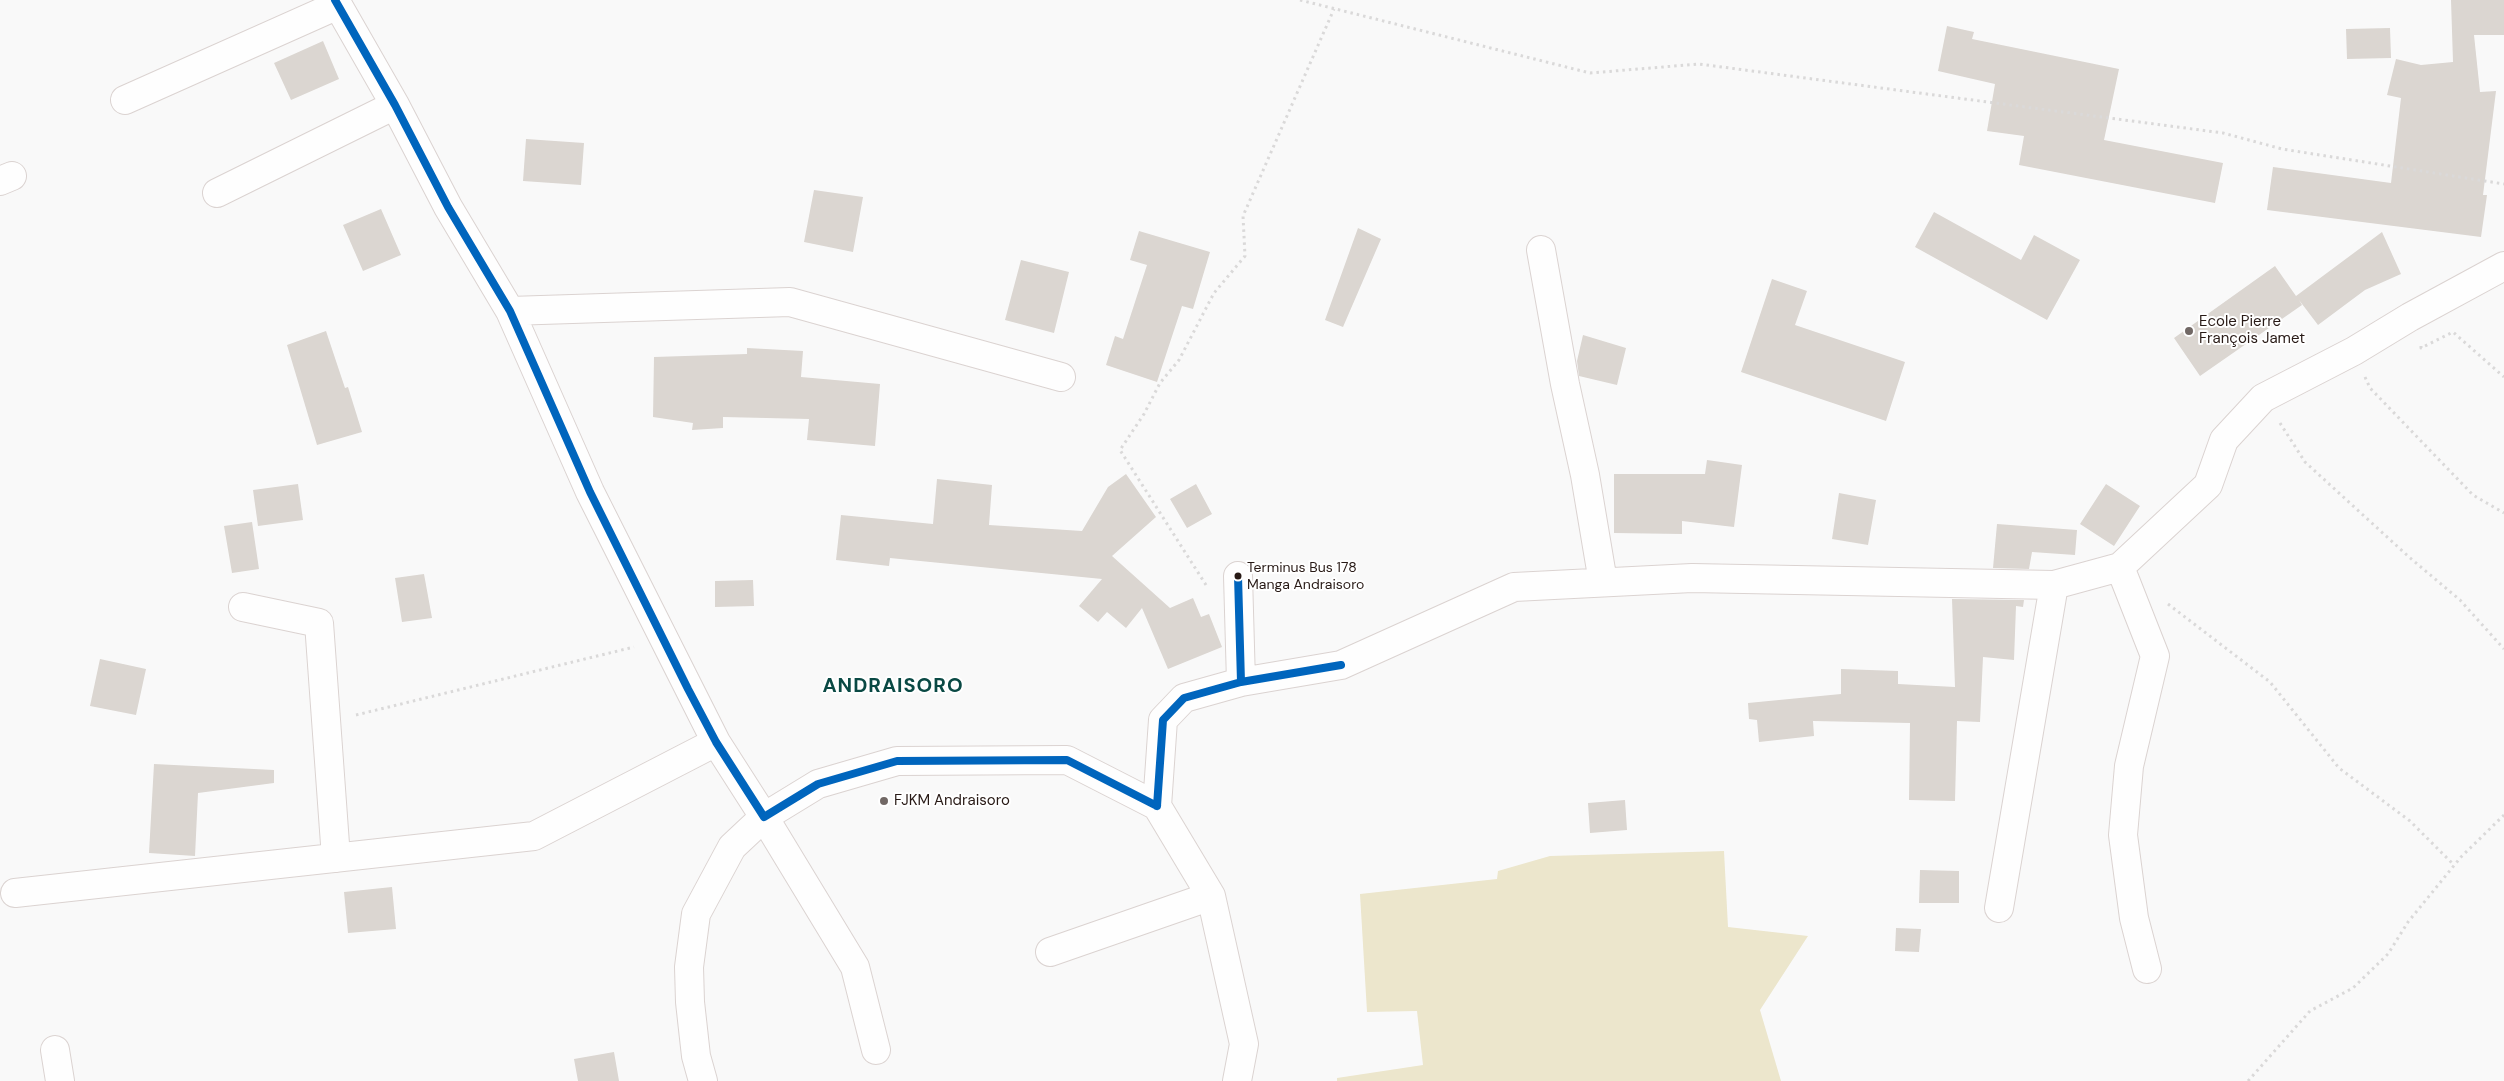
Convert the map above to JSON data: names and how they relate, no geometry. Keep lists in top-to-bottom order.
{
  "districts": ["ANDRAISORO"],
  "places": ["Ecole Pierre François Jamet", "Terminus Bus 178 Manga Andraisoro", "FJKM Andraisoro"]
}
